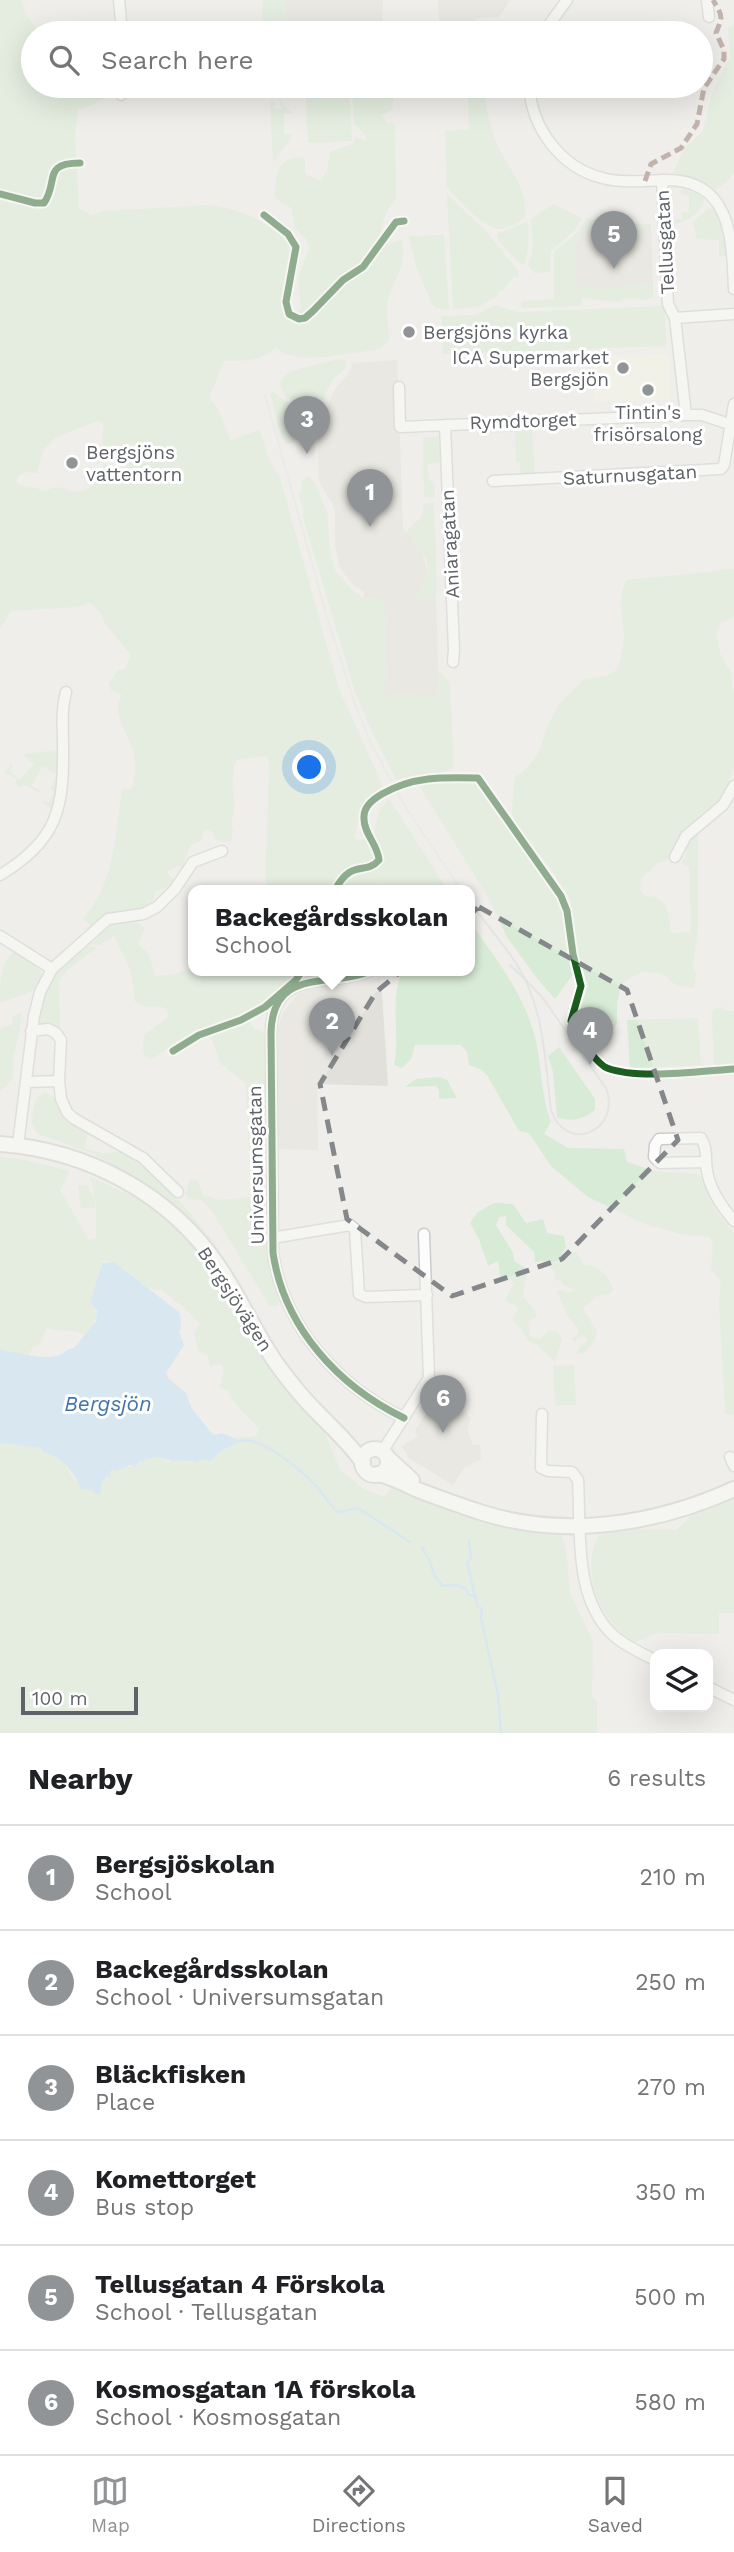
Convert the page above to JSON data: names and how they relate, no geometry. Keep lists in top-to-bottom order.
{
  "streets": {
    "street": [
      "Tellusgatan",
      "Rymdtorget",
      "Saturnusgatan",
      "Aniaragatan",
      "Universumsgatan",
      "Bergsjövägen"
    ]
  },
  "crossings": [
    ["Rymdtorget", "Saturnusgatan"],
    ["Rymdtorget", "Aniaragatan"]
  ],
  "water": ["Bergsjön"],
  "places": [
    "Bergsjöns kyrka",
    "ICA Supermarket Bergsjön",
    "Tintin's frisörsalong",
    "Bergsjöns vattentorn"
  ],
  "scale_bar": "100 m",
  "page": {
    "search": "Search here",
    "pins": [
      "5",
      "3",
      "1",
      "2",
      "4",
      "6"
    ],
    "popup": ["Backegårdsskolan", "School"],
    "scale": "100 m",
    "heading": ["Nearby", "6 results"],
    "list": [
      {
        "mark": "1",
        "name": "Bergsjöskolan",
        "note": "School",
        "value": "210 m"
      },
      {
        "mark": "2",
        "name": "Backegårdsskolan",
        "note": "School · Universumsgatan",
        "value": "250 m"
      },
      {
        "mark": "3",
        "name": "Bläckfisken",
        "note": "Place",
        "value": "270 m"
      },
      {
        "mark": "4",
        "name": "Komettorget",
        "note": "Bus stop",
        "value": "350 m"
      },
      {
        "mark": "5",
        "name": "Tellusgatan 4 Förskola",
        "note": "School · Tellusgatan",
        "value": "500 m"
      },
      {
        "mark": "6",
        "name": "Kosmosgatan 1A förskola",
        "note": "School · Kosmosgatan",
        "value": "580 m"
      }
    ],
    "nav": ["Map", "Directions", "Saved"]
  }
}
